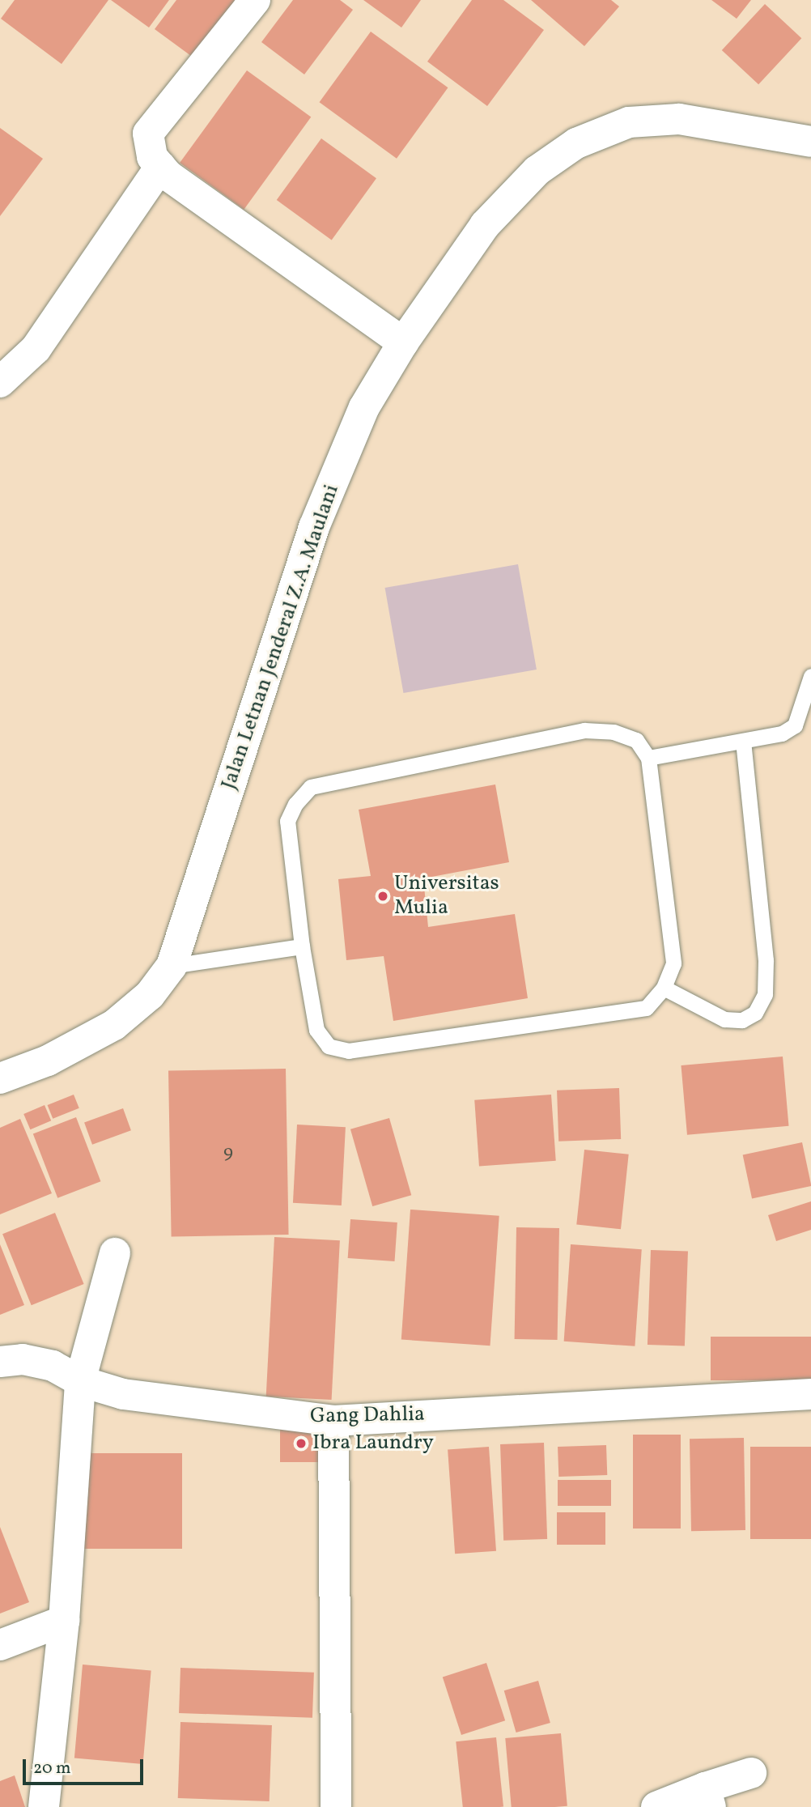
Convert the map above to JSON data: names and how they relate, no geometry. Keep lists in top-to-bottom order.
{
  "streets": {
    "street": ["Jalan Letnan Jenderal Z.A. Maulani", "Gang Dahlia"]
  },
  "places": ["Universitas Mulia", "Ibra Laundry"],
  "house_numbers": ["9"],
  "scale_bar": "20 m"
}
